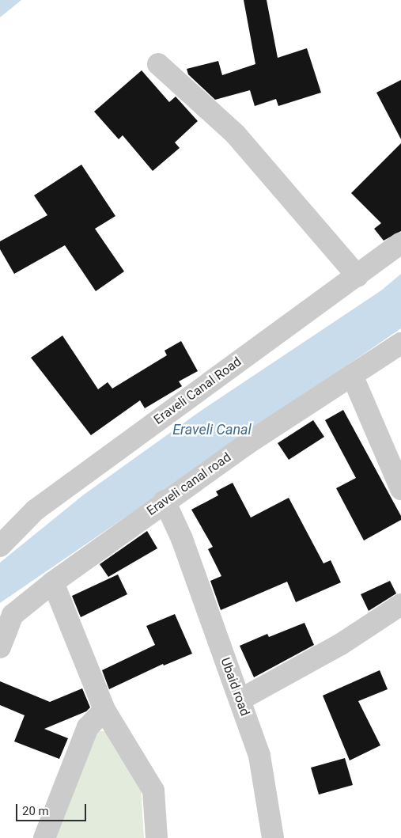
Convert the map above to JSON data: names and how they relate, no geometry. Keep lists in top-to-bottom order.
{
  "streets": {
    "street": ["Eraveli Canal Road", "Eraveli canal road", "Ubaid road"]
  },
  "crossings": [
    ["Eraveli canal road", "Ubaid road"]
  ],
  "water": ["Eraveli Canal"],
  "scale_bar": "20 m"
}
